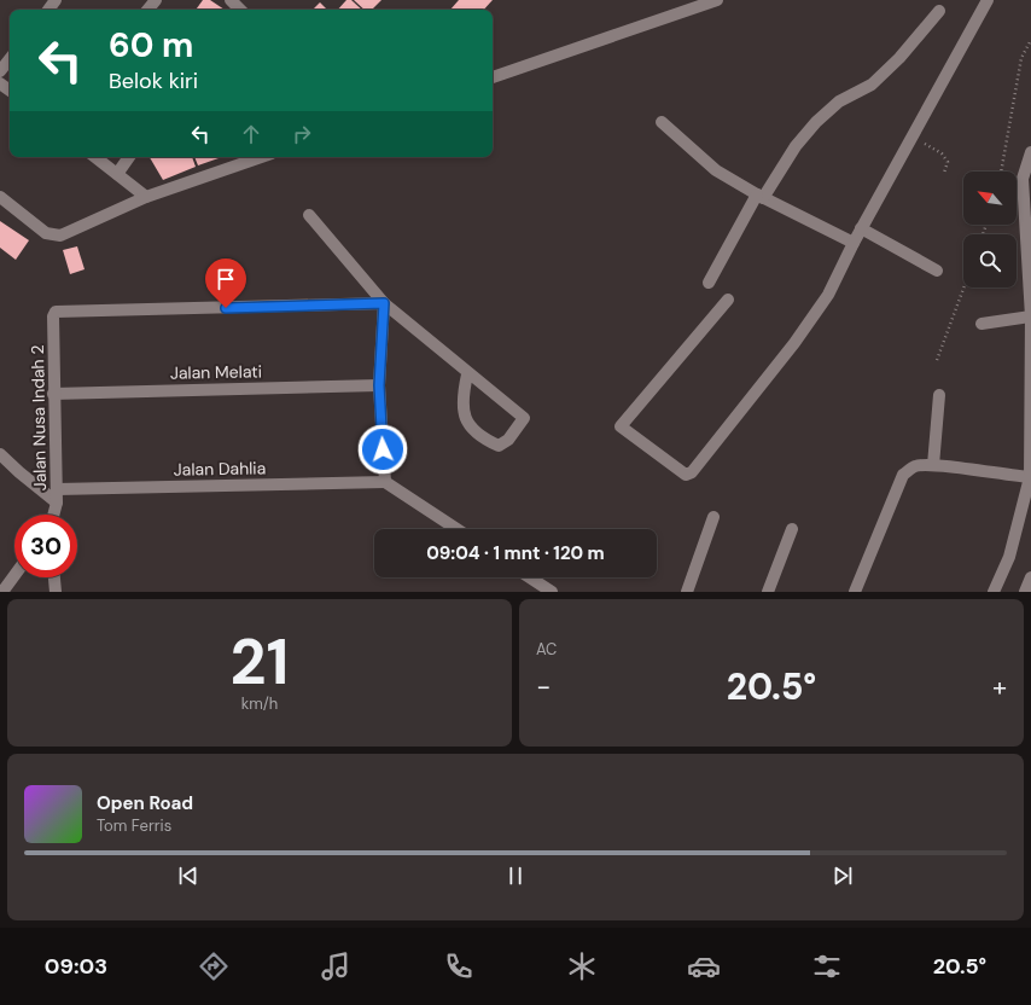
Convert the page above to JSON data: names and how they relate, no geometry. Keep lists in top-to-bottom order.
{
  "streets": {
    "street": ["Jalan Melati", "Jalan Nusa Indah 2", "Jalan Dahlia"]
  },
  "crossings": [
    ["Jalan Melati", "Jalan Nusa Indah 2"],
    ["Jalan Nusa Indah 2", "Jalan Dahlia"]
  ],
  "north": "top left",
  "page": {
    "turn": ["60 m", "Belok kiri"],
    "limit": "30",
    "trip": "09:04 · 1 mnt · 120 m",
    "tile": [
      ["21", "km/h"],
      "AC"
    ],
    "heat": ["−", "20.5°", "+"],
    "song": ["Open Road", "Tom Ferris"],
    "tabs": ["09:03", "20.5°"]
  }
}
